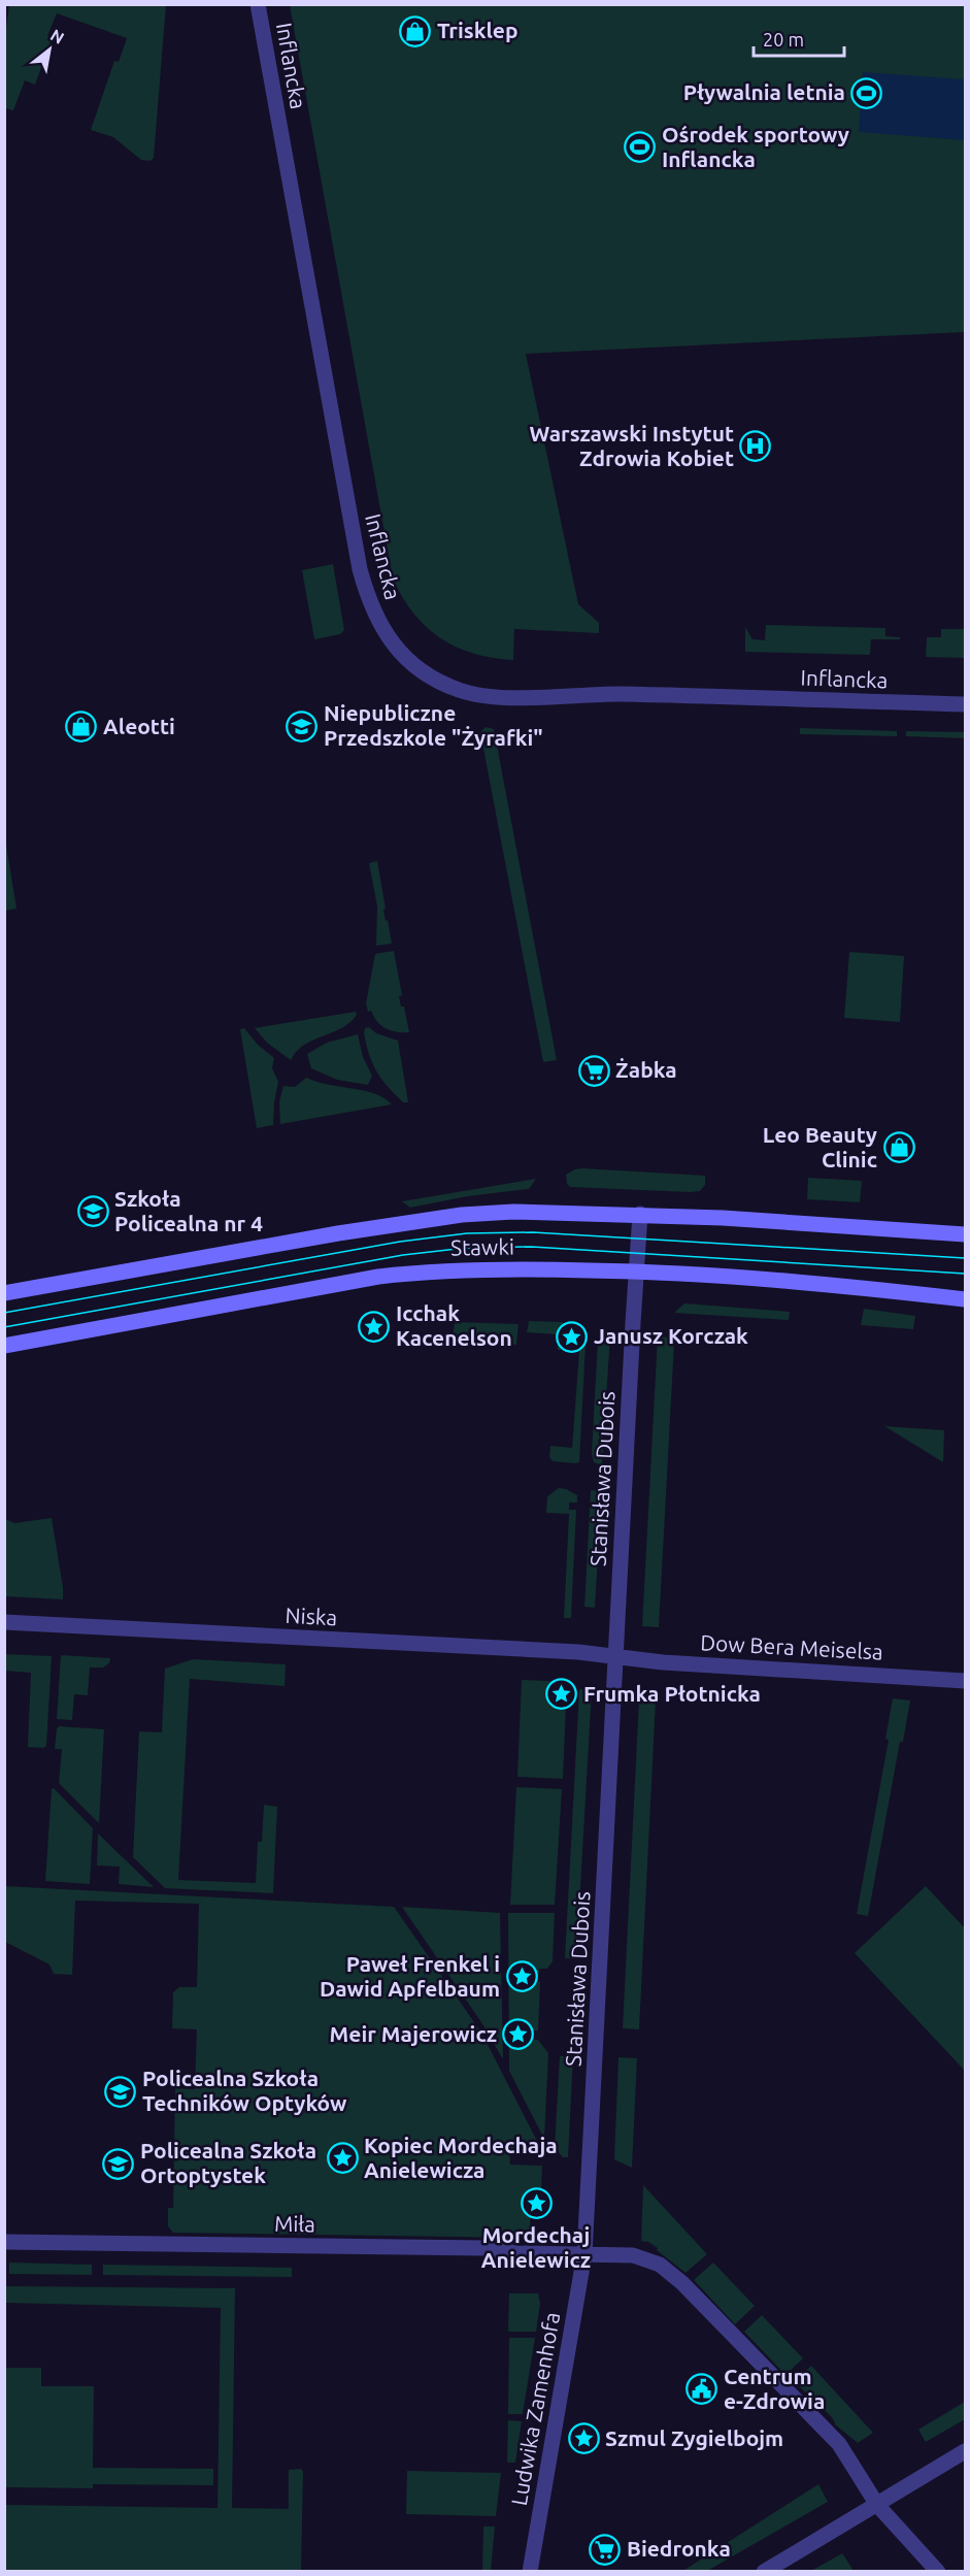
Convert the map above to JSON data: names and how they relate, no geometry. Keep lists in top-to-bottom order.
{
  "streets": {
    "street": [
      "Inflancka",
      "Stawki",
      "Stanisława Dubois",
      "Niska",
      "Dow Bera Meiselsa",
      "Miła",
      "Ludwika Zamenhofa"
    ]
  },
  "crossings": [
    ["Stawki", "Stanisława Dubois"],
    ["Stanisława Dubois", "Niska"],
    ["Stanisława Dubois", "Dow Bera Meiselsa"],
    ["Stanisława Dubois", "Miła"],
    ["Stanisława Dubois", "Ludwika Zamenhofa"],
    ["Niska", "Dow Bera Meiselsa"],
    ["Miła", "Ludwika Zamenhofa"]
  ],
  "places": {
    "shop": ["Trisklep", "Aleotti", "Leo Beauty Clinic"],
    "sports": ["Pływalnia letnia", "Ośrodek sportowy Inflancka"],
    "hospital": ["Warszawski Instytut Zdrowia Kobiet"],
    "school or university": [
      "Niepubliczne Przedszkole \"Żyrafki\"",
      "Szkoła Policealna nr 4",
      "Policealna Szkoła Techników Optyków",
      "Policealna Szkoła Ortoptystek"
    ],
    "supermarket": ["Żabka", "Biedronka"],
    "place": [
      "Icchak Kacenelson",
      "Janusz Korczak",
      "Frumka Płotnicka",
      "Paweł Frenkel i Dawid Apfelbaum",
      "Meir Majerowicz",
      "Kopiec Mordechaja Anielewicza",
      "Mordechaj Anielewicz",
      "Szmul Zygielbojm"
    ],
    "public building": ["Centrum e-Zdrowia"]
  },
  "scale_bar": "20 m",
  "north": "top right"
}
